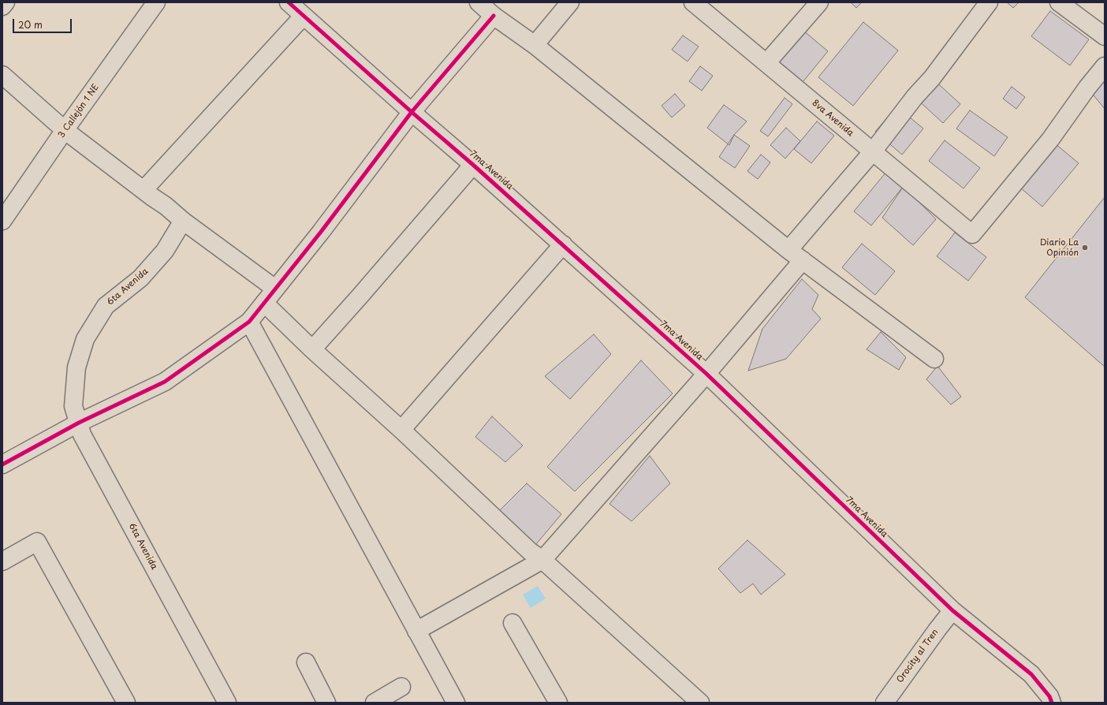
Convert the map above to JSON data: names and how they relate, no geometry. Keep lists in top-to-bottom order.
{
  "streets": {
    "street": [
      "3 Callejón 1 NE",
      "8va Avenida",
      "7ma Avenida",
      "6ta Avenida",
      "Orocity al Tren"
    ]
  },
  "crossings": [
    ["7ma Avenida", "Orocity al Tren"]
  ],
  "places": ["Diario La Opinión"],
  "scale_bar": "20 m"
}
